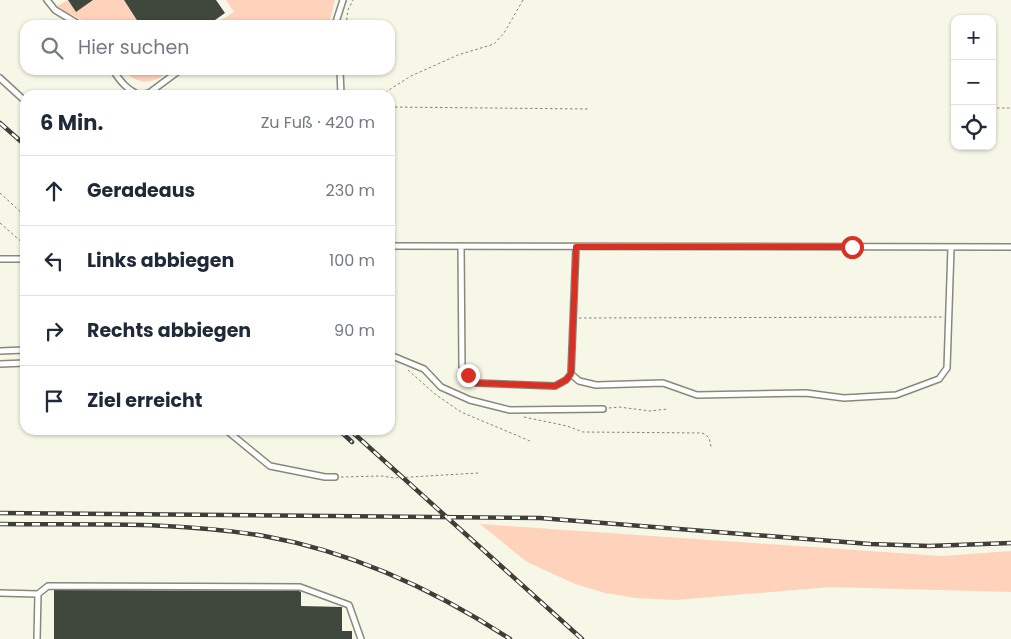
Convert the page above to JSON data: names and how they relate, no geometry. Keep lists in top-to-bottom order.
{
  "page": {
    "map_buttons": ["+", "−"],
    "search": "Hier suchen",
    "heading": ["6 Min.", "Zu Fuß · 420 m"],
    "list": [
      ["Geradeaus", "230 m"],
      ["Links abbiegen", "100 m"],
      ["Rechts abbiegen", "90 m"],
      "Ziel erreicht"
    ]
  }
}
